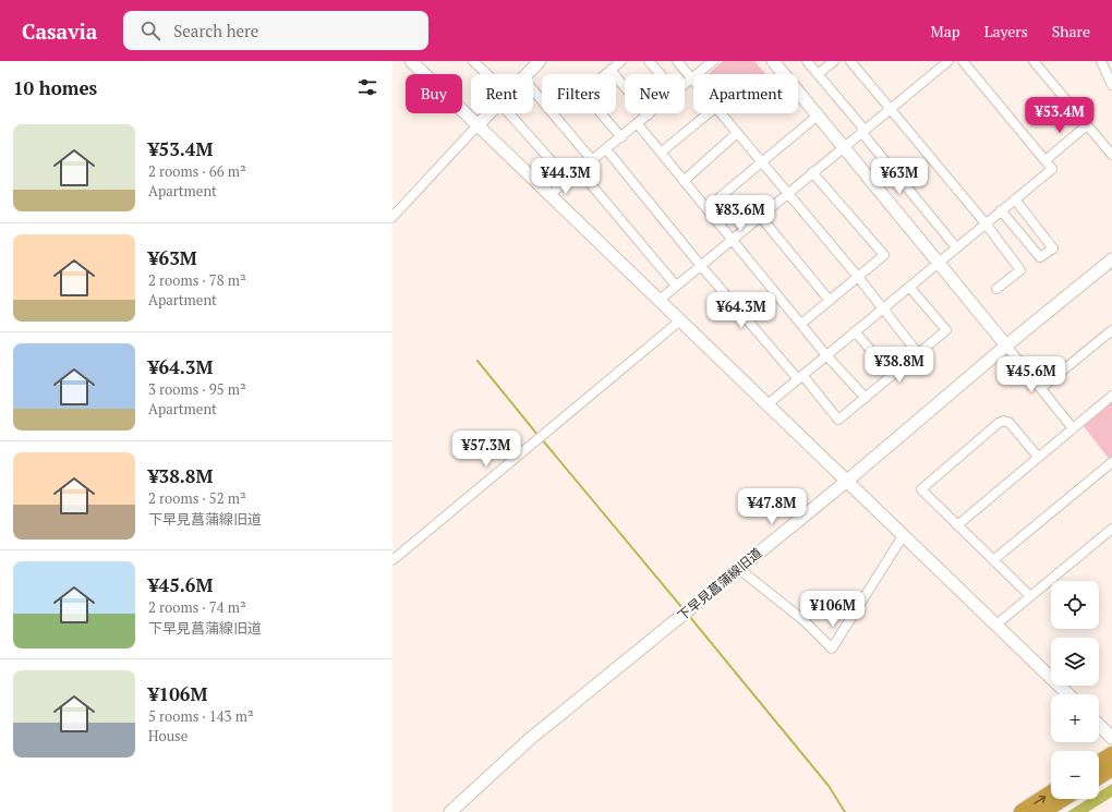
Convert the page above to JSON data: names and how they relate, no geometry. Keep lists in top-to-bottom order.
{
  "streets": {
    "street": ["下早見菖蒲線旧道"]
  },
  "page": {
    "header": "Casavia",
    "search": "Search here",
    "nav": ["Map", "Layers", "Share"],
    "heading": "10 homes",
    "chip": [
      "Buy",
      "Rent",
      "Filters",
      "New",
      "Apartment"
    ],
    "price": [
      "¥53.4M",
      "¥44.3M",
      "¥63M",
      "¥83.6M",
      "¥64.3M",
      "¥38.8M",
      "¥45.6M",
      "¥57.3M",
      "¥47.8M",
      "¥106M"
    ],
    "list": [
      {
        "name": "¥53.4M",
        "note": "2 rooms · 66 m² · Apartment"
      },
      {
        "name": "¥63M",
        "note": "2 rooms · 78 m² · Apartment"
      },
      {
        "name": "¥64.3M",
        "note": "3 rooms · 95 m² · Apartment"
      },
      {
        "name": "¥38.8M",
        "note": "2 rooms · 52 m² · 下早見菖蒲線旧道"
      },
      {
        "name": "¥45.6M",
        "note": "2 rooms · 74 m² · 下早見菖蒲線旧道"
      },
      {
        "name": "¥106M",
        "note": "5 rooms · 143 m² · House"
      }
    ],
    "map_buttons": ["+", "−"]
  }
}
